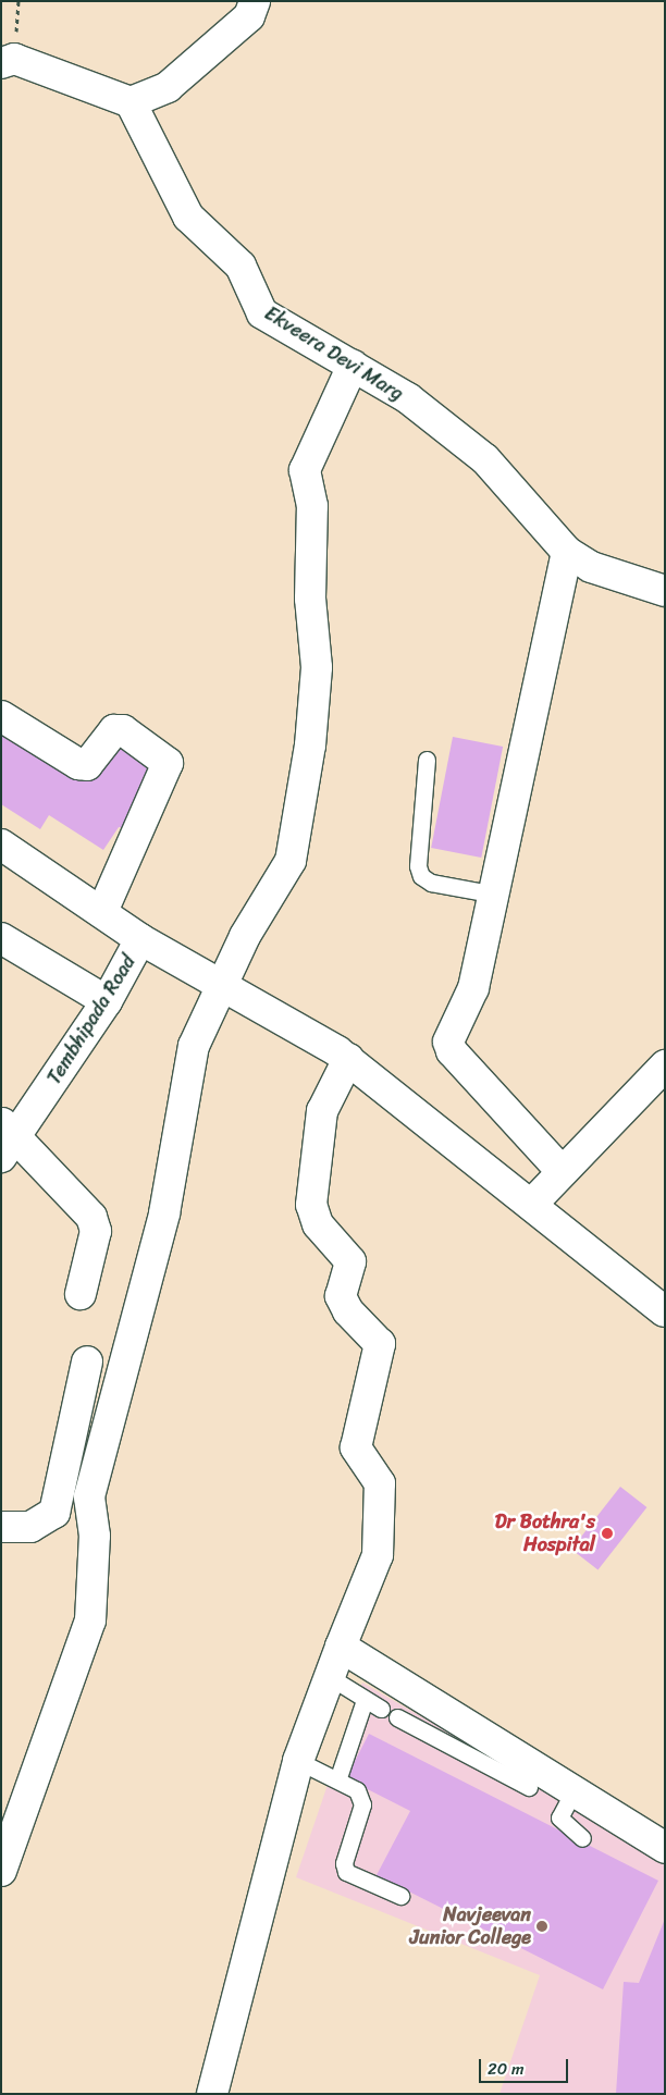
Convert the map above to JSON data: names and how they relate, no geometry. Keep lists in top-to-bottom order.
{
  "streets": {
    "street": ["Ekveera Devi Marg", "Tembhipada Road"]
  },
  "places": ["Dr Bothra's Hospital", "Navjeevan Junior College"],
  "scale_bar": "20 m"
}
